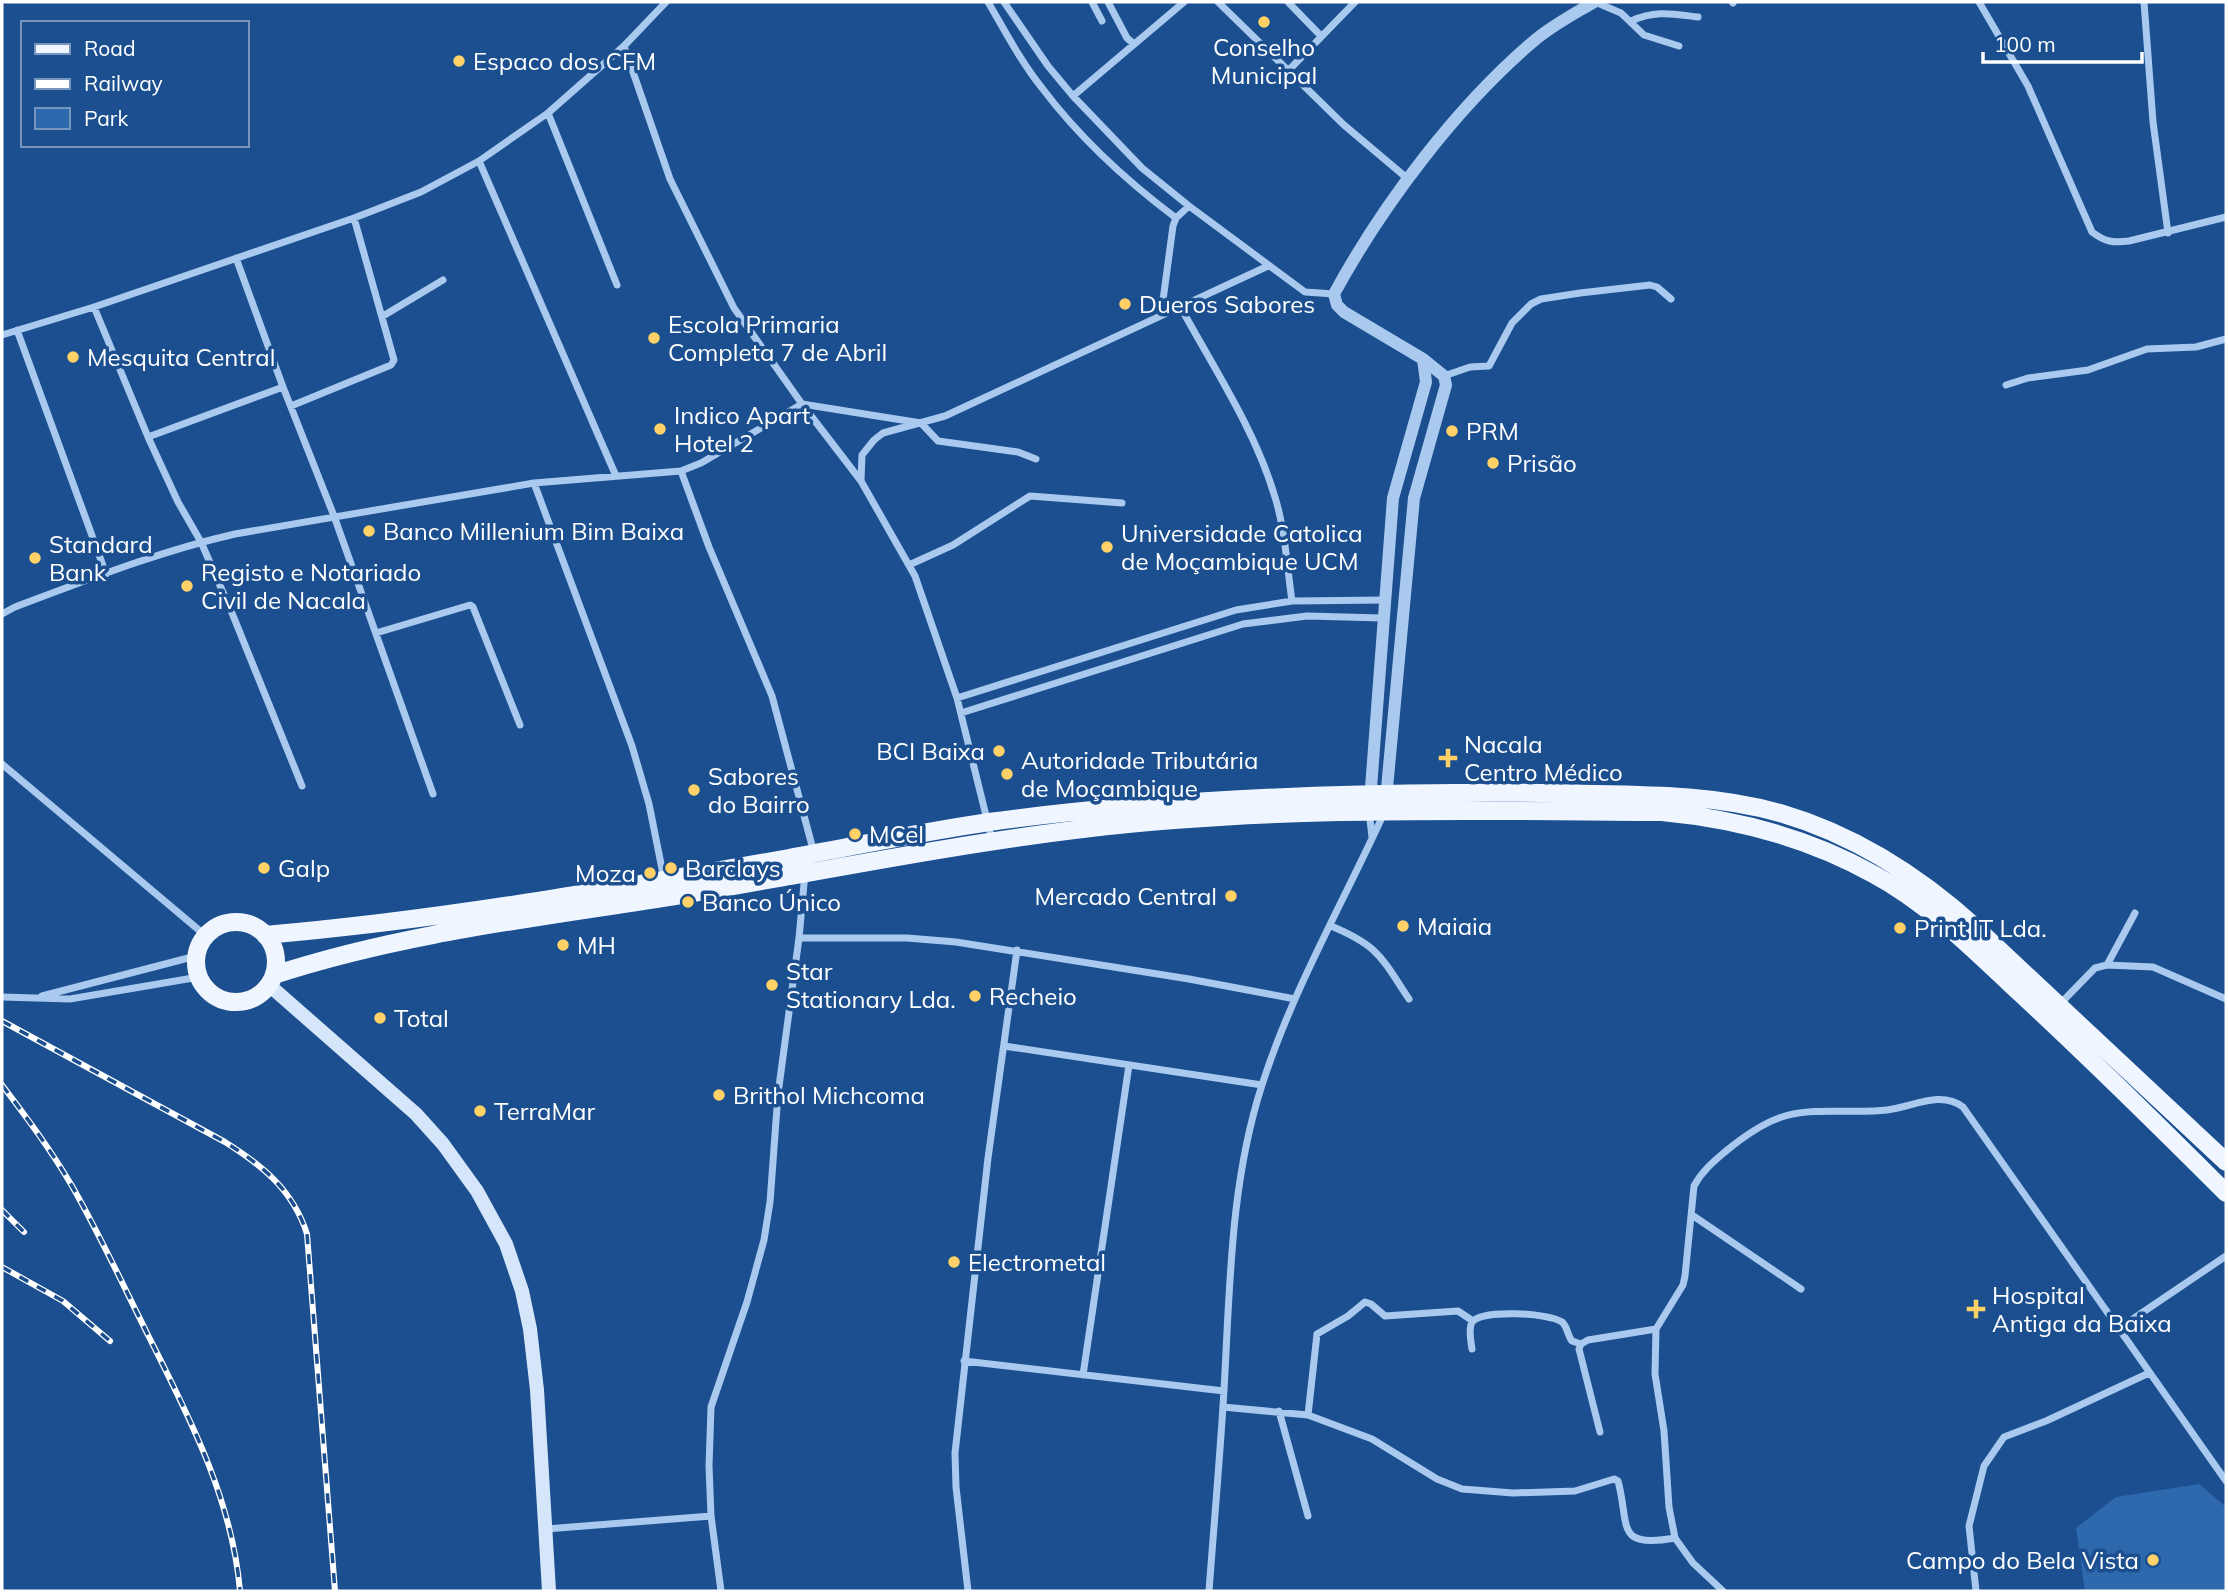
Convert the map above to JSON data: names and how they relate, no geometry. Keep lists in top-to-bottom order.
{
  "places": {
    "other": [
      "Conselho Municipal",
      "Espaco dos CFM",
      "Dueros Sabores",
      "Escola Primaria Completa 7 de Abril",
      "Mesquita Central",
      "Indico Apart Hotel 2",
      "PRM",
      "Prisão",
      "Banco Millenium Bim Baixa",
      "Universidade Catolica de Moçambique UCM",
      "Standard Bank",
      "Registo e Notariado Civil de Nacala",
      "BCI Baixa",
      "Autoridade Tributária de Moçambique",
      "Sabores do Bairro",
      "MCel",
      "Galp",
      "Barclays",
      "Moza",
      "Mercado Central",
      "Banco Único",
      "Maiaia",
      "Print IT Lda.",
      "MH",
      "Star Stationary Lda.",
      "Recheio",
      "Total",
      "Brithol Michcoma",
      "TerraMar",
      "Electrometal",
      "Campo do Bela Vista"
    ],
    "health": ["Nacala Centro Médico", "Hospital Antiga da Baixa"]
  },
  "legend": ["Road", "Railway", "Park"],
  "scale_bar": "100 m"
}
